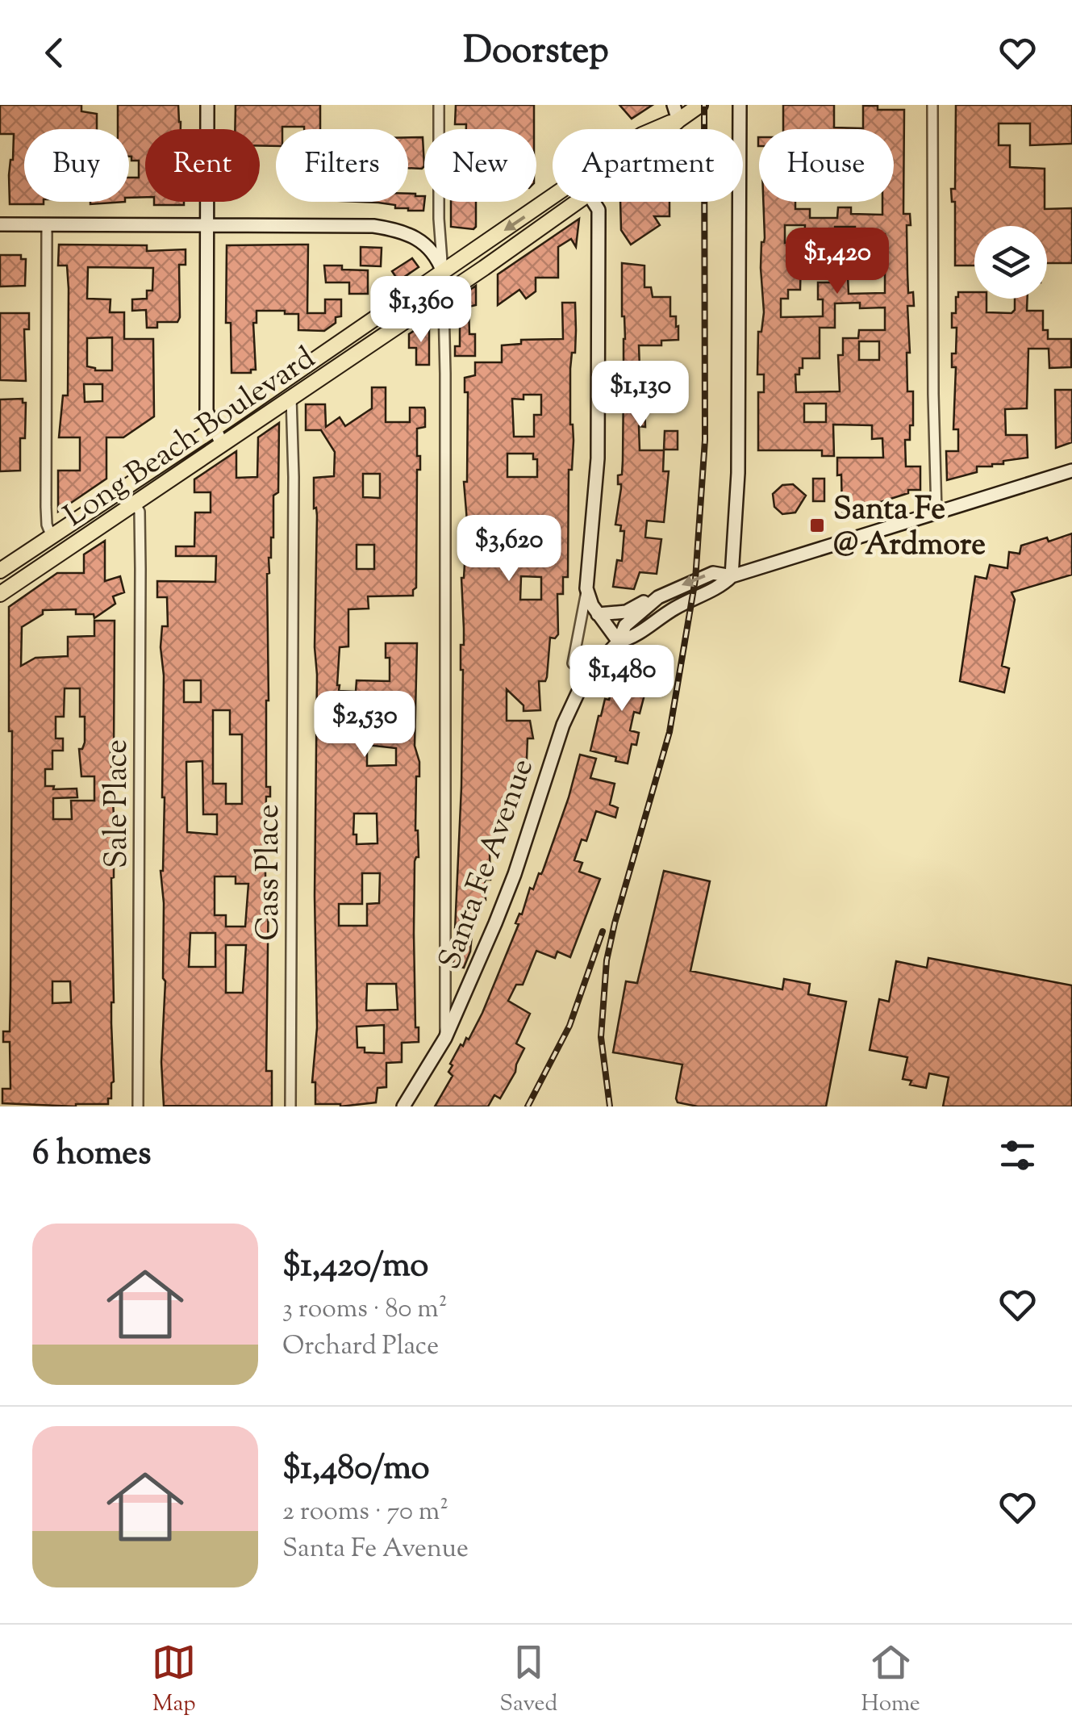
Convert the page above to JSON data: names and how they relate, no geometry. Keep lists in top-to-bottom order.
{
  "streets": {
    "main road": ["Long Beach Boulevard"],
    "street": ["Sale Place", "Santa Fe Avenue", "Cass Place"]
  },
  "crossings": [
    ["Long Beach Boulevard", "Sale Place"],
    ["Long Beach Boulevard", "Cass Place"]
  ],
  "places": {
    "transit": ["Santa Fe @ Ardmore"]
  },
  "page": {
    "header": "Doorstep",
    "chip": [
      "Buy",
      "Rent",
      "Filters",
      "New",
      "Apartment",
      "House"
    ],
    "price": [
      "$1,420",
      "$1,360",
      "$1,130",
      "$3,620",
      "$1,480",
      "$2,530"
    ],
    "heading": "6 homes",
    "list": [
      {
        "name": "$1,420/mo",
        "note": "3 rooms · 80 m² · Orchard Place"
      },
      {
        "name": "$1,480/mo",
        "note": "2 rooms · 70 m² · Santa Fe Avenue"
      }
    ],
    "tabs": ["Map", "Saved", "Home"]
  }
}
